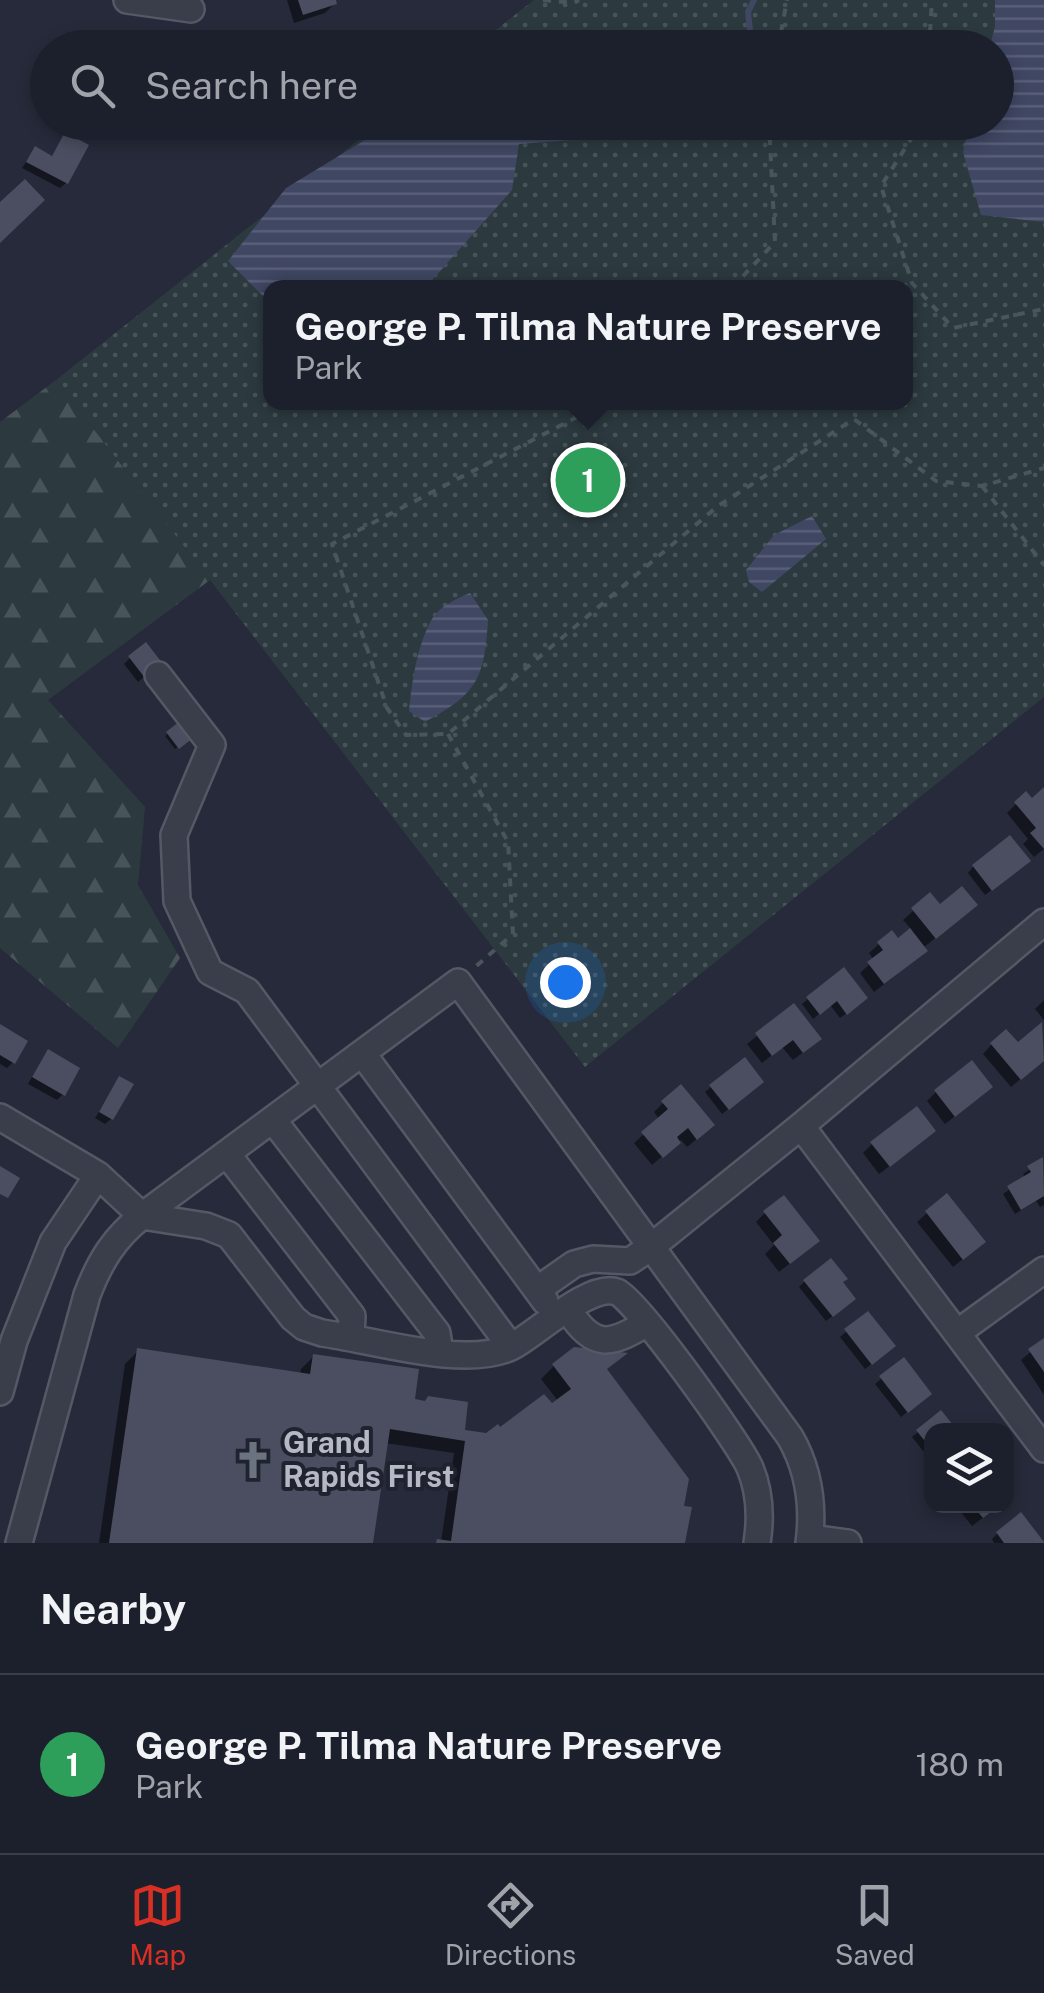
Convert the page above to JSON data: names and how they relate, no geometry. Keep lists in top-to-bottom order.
{
  "places": {
    "church": ["Grand Rapids First"]
  },
  "page": {
    "search": "Search here",
    "popup": ["George P. Tilma Nature Preserve", "Park"],
    "pins": "1",
    "heading": "Nearby",
    "list": [
      {
        "mark": "1",
        "name": "George P. Tilma Nature Preserve",
        "note": "Park",
        "value": "180 m"
      }
    ],
    "nav": ["Map", "Directions", "Saved"]
  }
}
